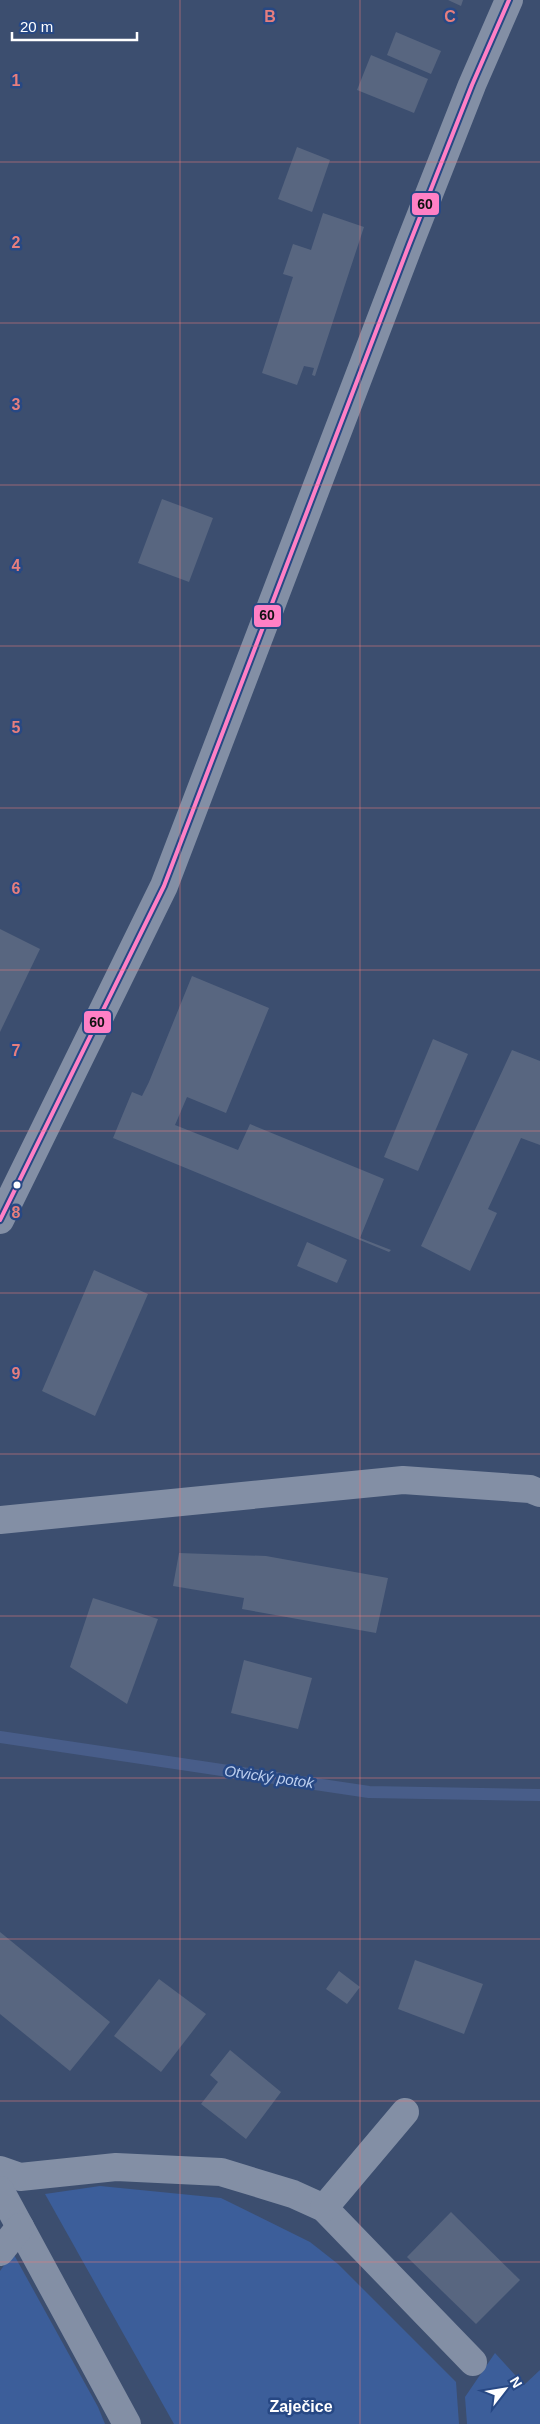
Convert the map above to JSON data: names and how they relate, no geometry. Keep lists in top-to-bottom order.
{
  "districts": ["Zaječice"],
  "water": ["Otvický potok"],
  "lines": ["transit line 60"],
  "scale_bar": "20 m",
  "north": "top right",
  "grid": {
    "columns": ["B", "C"],
    "rows": [
      "1",
      "2",
      "3",
      "4",
      "5",
      "6",
      "7",
      "8",
      "9"
    ]
  }
}
